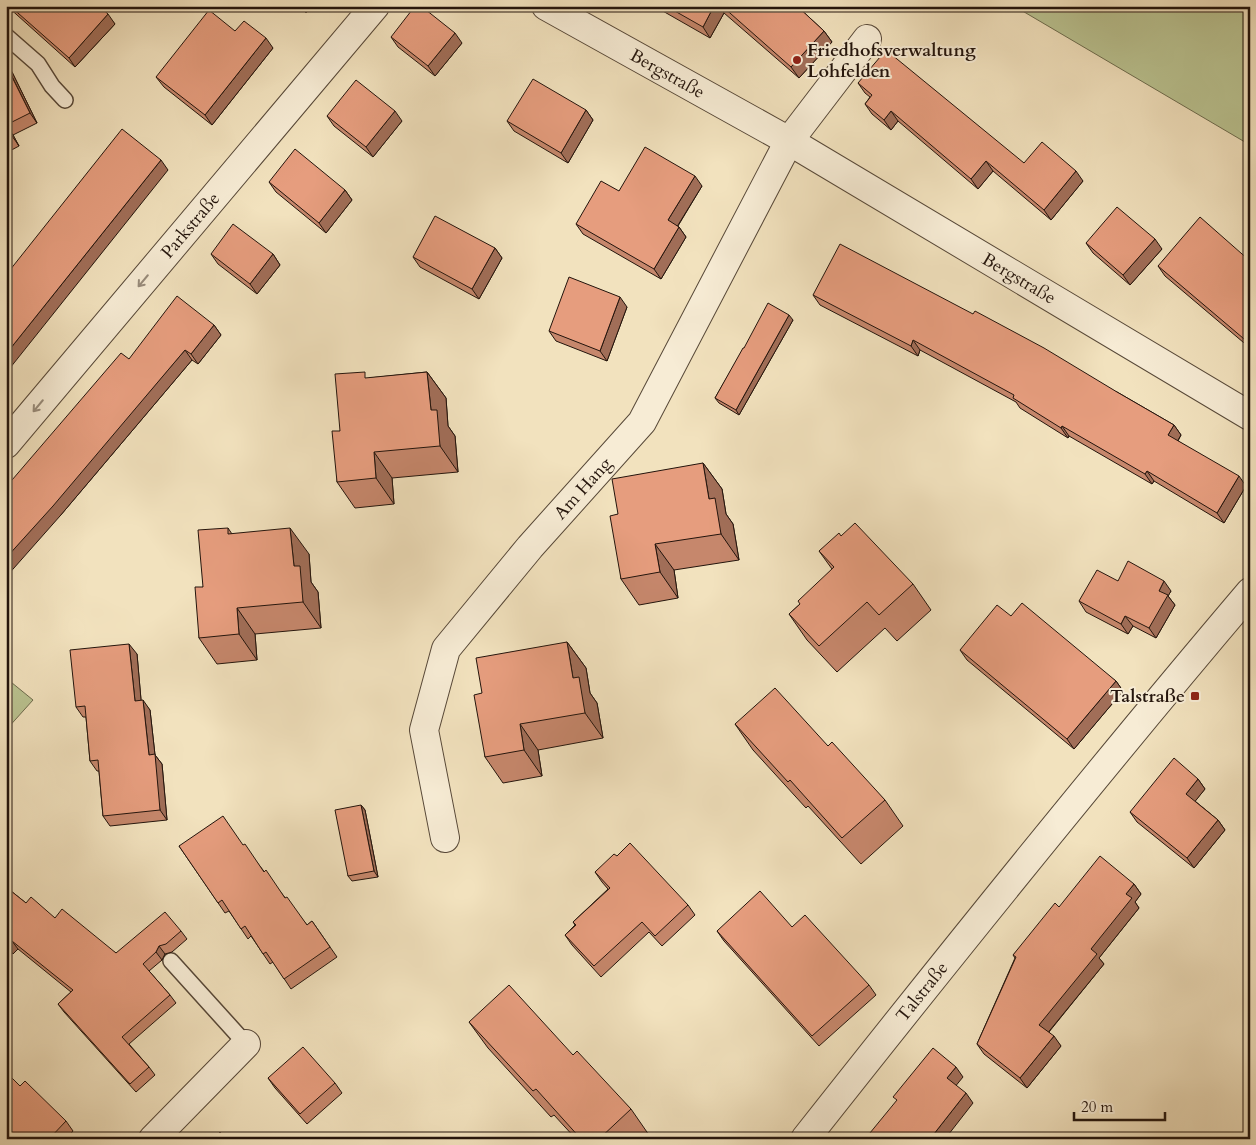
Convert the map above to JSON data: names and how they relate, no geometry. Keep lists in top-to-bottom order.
{
  "streets": {
    "street": [
      "Bergstraße",
      "Parkstraße",
      "Am Hang",
      "Talstraße"
    ]
  },
  "crossings": [
    ["Bergstraße", "Am Hang"]
  ],
  "one_way": ["Parkstraße"],
  "places": {
    "other": ["Friedhofsverwaltung Lohfelden"],
    "transit": ["Talstraße"]
  },
  "scale_bar": "20 m"
}
